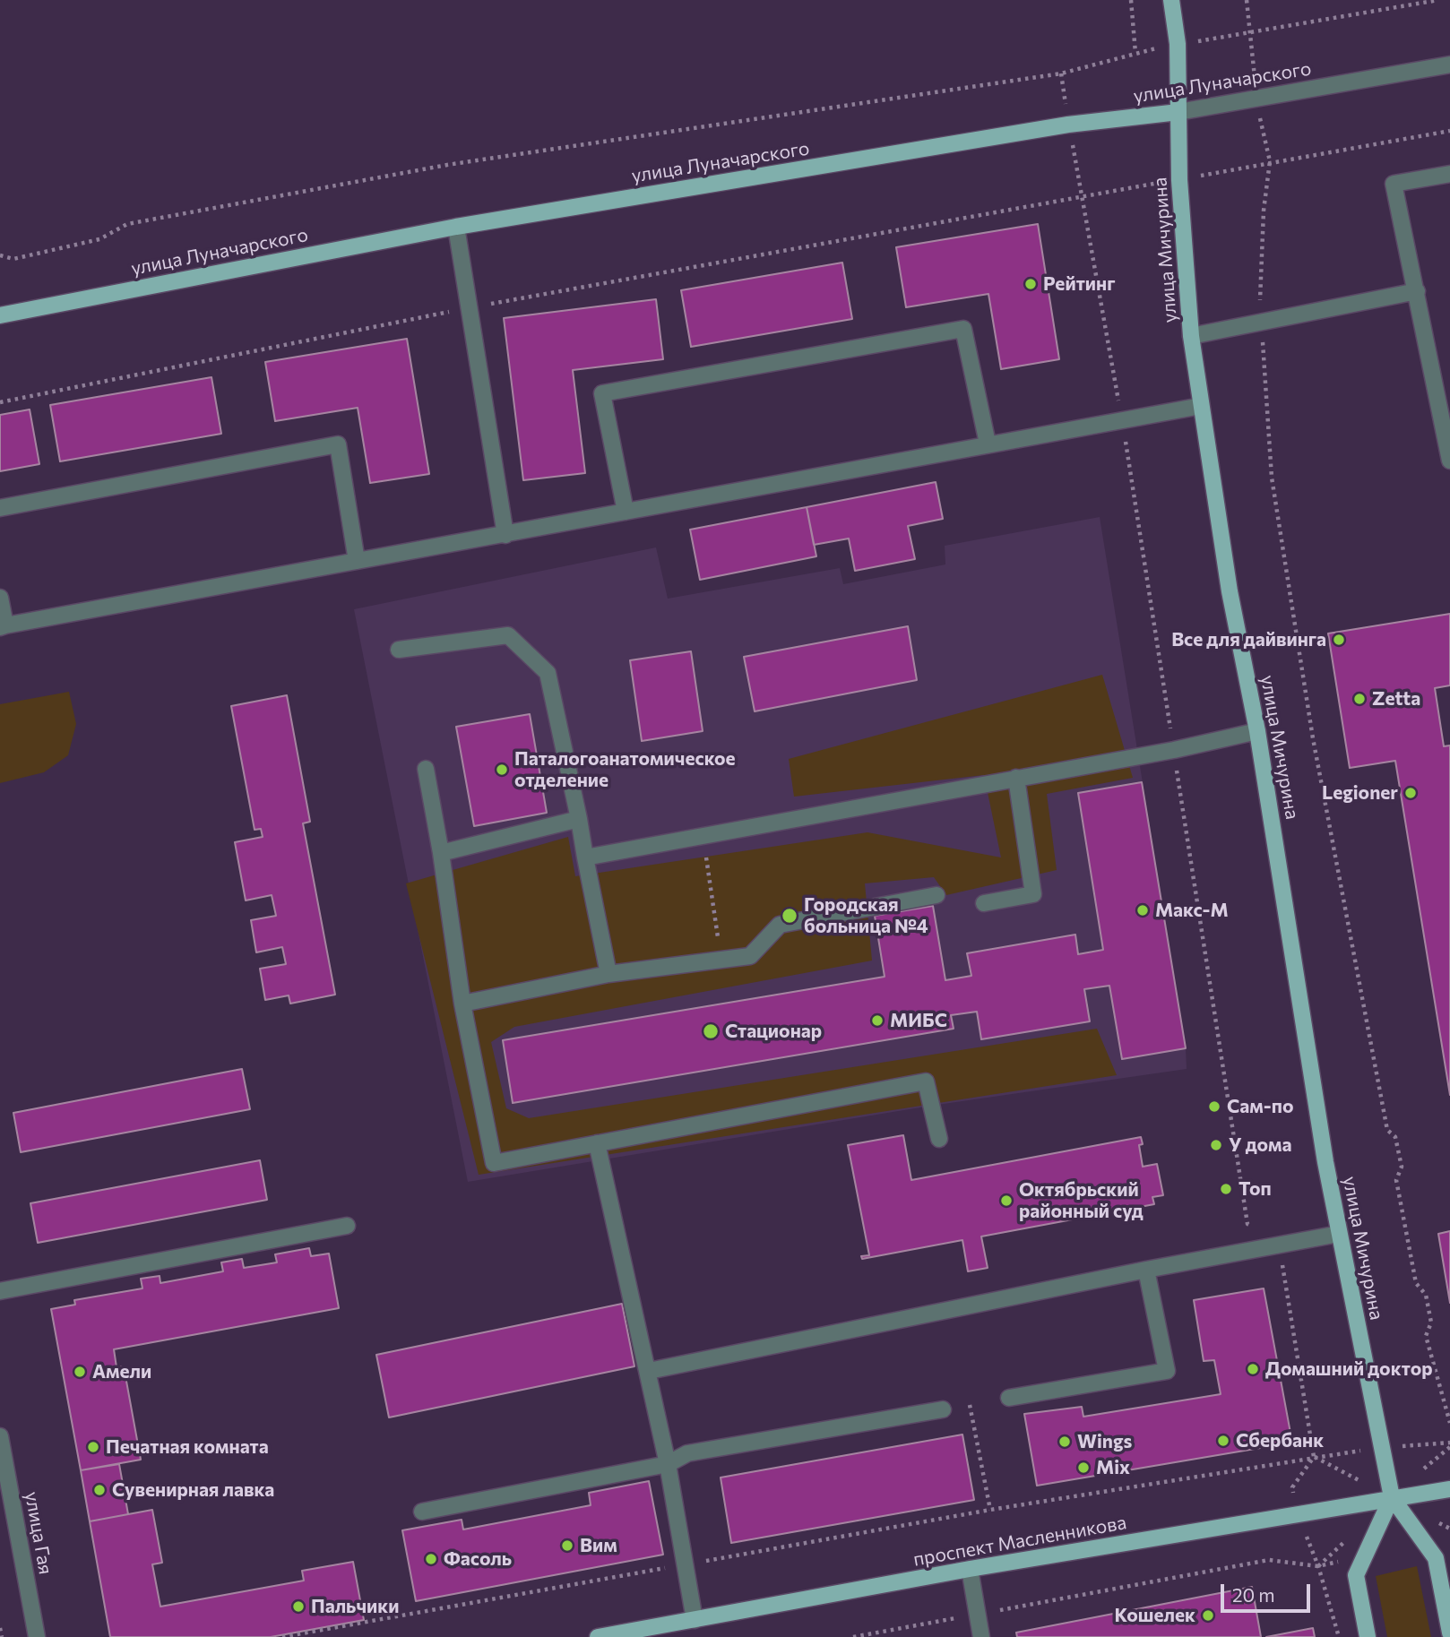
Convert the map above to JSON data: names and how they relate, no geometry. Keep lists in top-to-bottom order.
{
  "streets": {
    "main road": ["улица Луначарского", "улица Мичурина", "проспект Масленникова"],
    "street": ["улица Гая"]
  },
  "crossings": [
    ["улица Луначарского", "улица Мичурина"],
    ["улица Мичурина", "проспект Масленникова"]
  ],
  "places": [
    "Рейтинг",
    "Все для дайвинга",
    "Zetta",
    "Паталогоанатомическое отделение",
    "Legioner",
    "Макс-М",
    "Городская больница №4",
    "МИБС",
    "Стационар",
    "Сам-по",
    "У дома",
    "Топ",
    "Октябрьский районный суд",
    "Домашний доктор",
    "Амели",
    "Сбербанк",
    "Wings",
    "Печатная комната",
    "Mix",
    "Сувенирная лавка",
    "Вим",
    "Фасоль",
    "Пальчики",
    "Кошелек"
  ],
  "scale_bar": "20 m"
}
